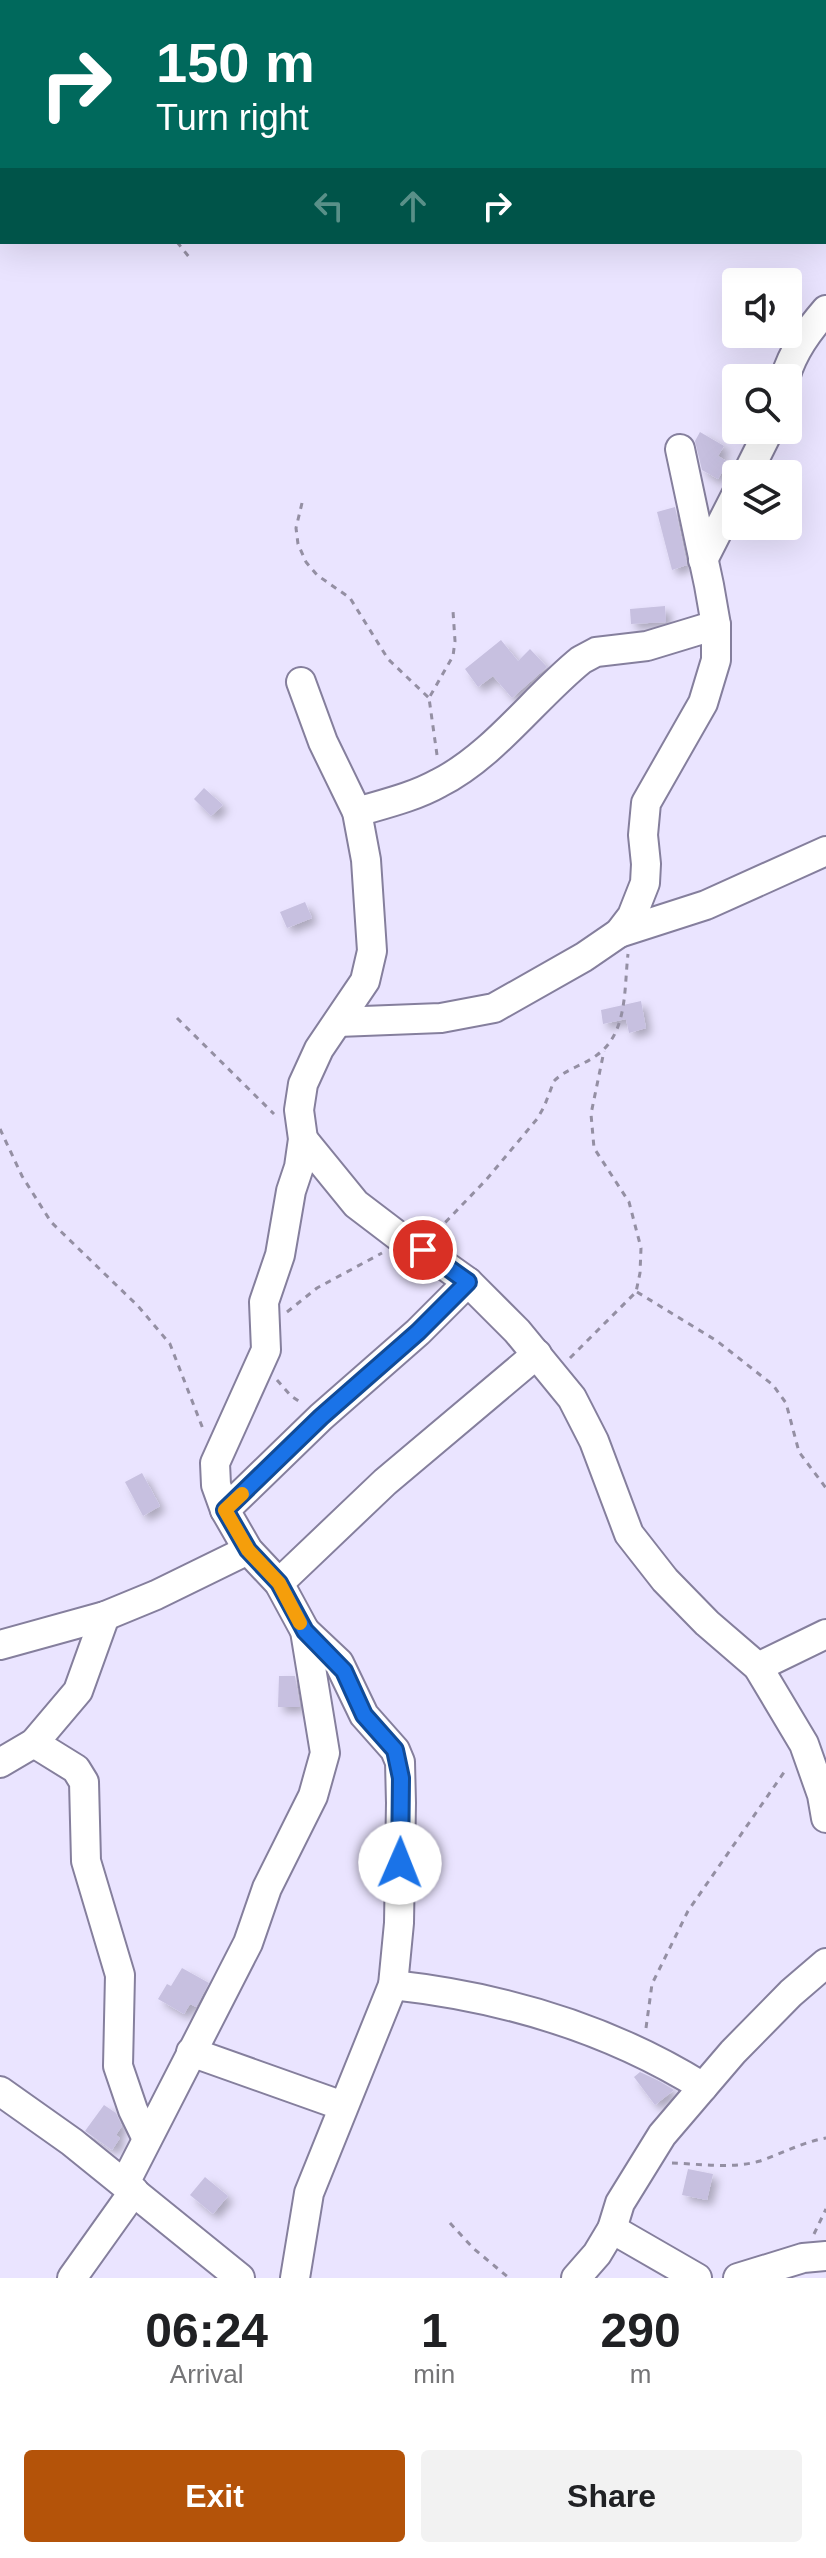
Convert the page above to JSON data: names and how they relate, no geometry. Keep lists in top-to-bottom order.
{
  "page": {
    "turn": ["150 m", "Turn right"],
    "eta": [
      "06:24",
      "Arrival",
      "1",
      "min",
      "290",
      "m"
    ],
    "buttons": ["Exit", "Share"]
  }
}
